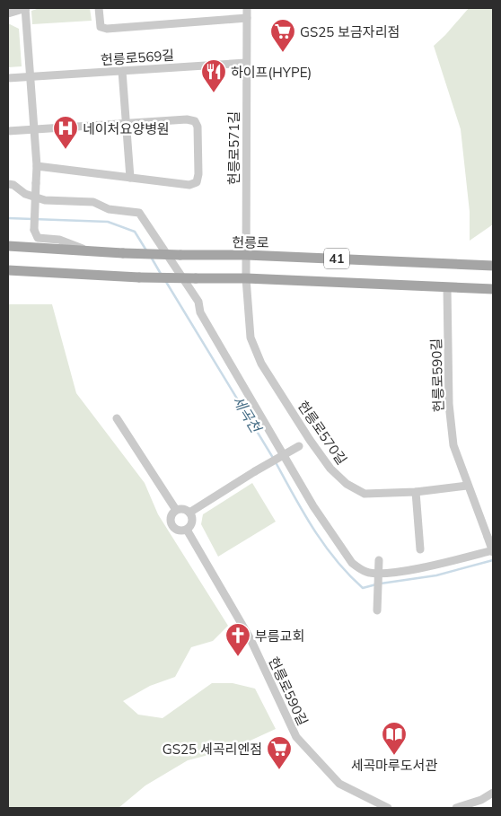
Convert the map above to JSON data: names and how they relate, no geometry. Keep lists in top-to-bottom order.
{
  "streets": {
    "main road": ["헌릉로", "41"],
    "street": [
      "헌릉로569길",
      "헌릉로571길",
      "헌릉로590길",
      "헌릉로570길"
    ]
  },
  "crossings": [
    ["헌릉로569길", "헌릉로571길"],
    ["헌릉로571길", "헌릉로"],
    ["헌릉로571길", "41"],
    ["헌릉로571길", "헌릉로570길"],
    ["41", "헌릉로590길"],
    ["41", "헌릉로570길"],
    ["헌릉로590길", "헌릉로570길"]
  ],
  "water": ["세곡천"],
  "places": {
    "supermarket": ["GS25 보금자리점", "GS25 세곡리엔점"],
    "restaurant": ["하이프(HYPE)"],
    "hospital": ["네이처요양병원"],
    "church": ["부름교회"],
    "library": ["세곡마루도서관"]
  }
}
